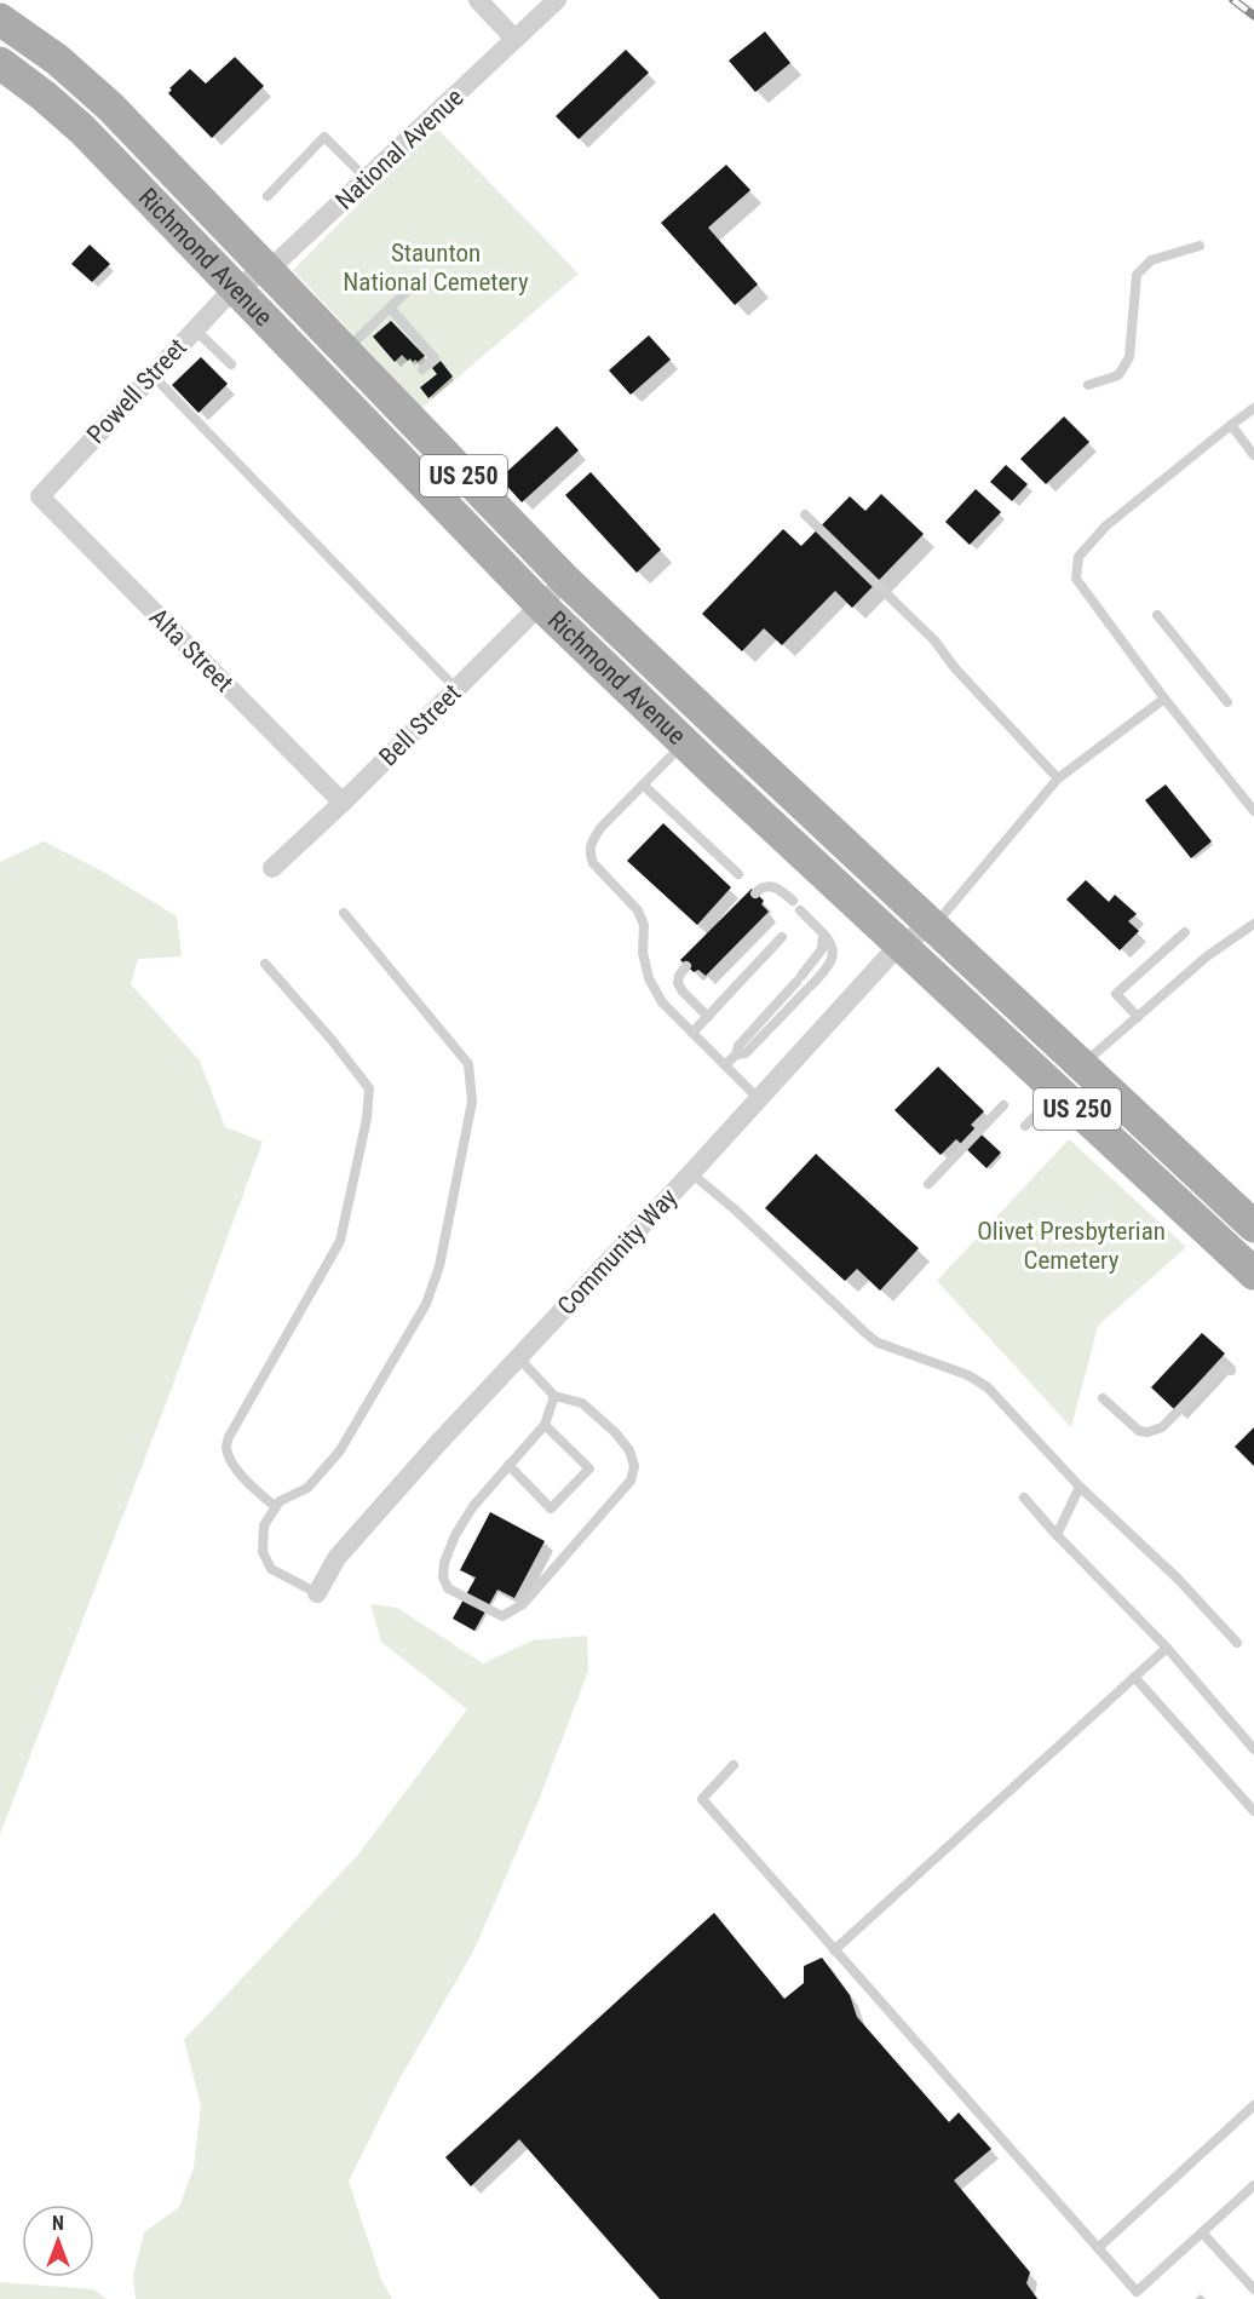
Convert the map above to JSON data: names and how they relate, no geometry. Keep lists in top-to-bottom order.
{
  "streets": {
    "main road": ["Richmond Avenue", "US 250"],
    "street": [
      "National Avenue",
      "Powell Street",
      "Alta Street",
      "Bell Street",
      "Community Way"
    ]
  },
  "crossings": [
    ["National Avenue", "Richmond Avenue"],
    ["National Avenue", "Powell Street"],
    ["Richmond Avenue", "Powell Street"],
    ["Richmond Avenue", "Bell Street"],
    ["Richmond Avenue", "Community Way"],
    ["Powell Street", "Alta Street"],
    ["Alta Street", "Bell Street"]
  ],
  "parks": ["Staunton National Cemetery", "Olivet Presbyterian Cemetery"],
  "north": "top"
}
